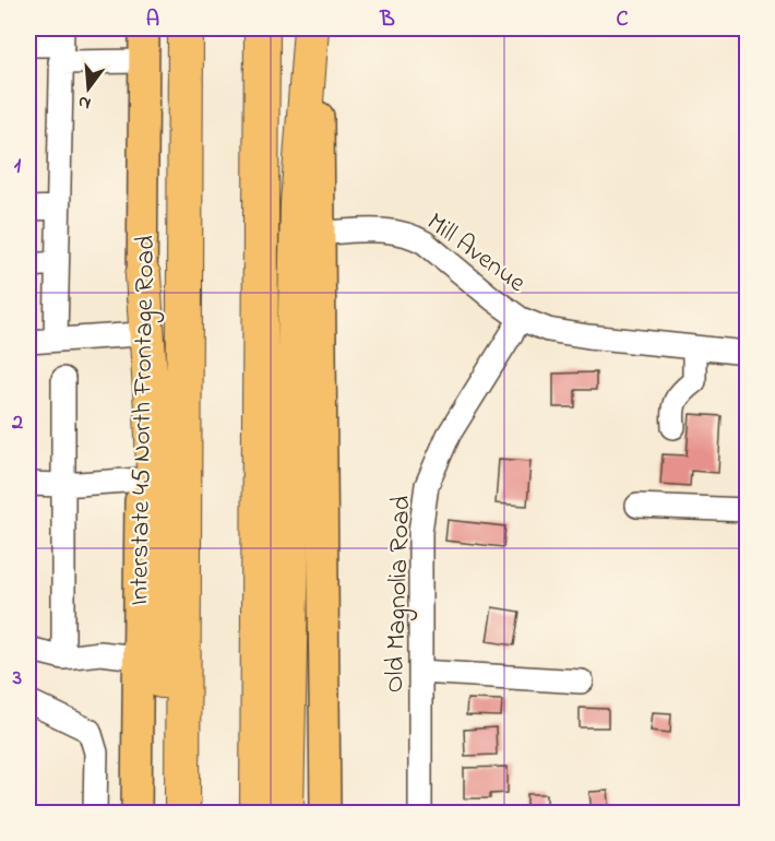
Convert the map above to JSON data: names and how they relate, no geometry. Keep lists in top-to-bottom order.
{
  "streets": {
    "main road": ["Interstate 45 North Frontage Road"],
    "street": ["Mill Avenue", "Old Magnolia Road"]
  },
  "crossings": [
    ["Mill Avenue", "Old Magnolia Road"]
  ],
  "north": "bottom",
  "grid": {
    "columns": ["A", "B", "C"],
    "rows": ["1", "2", "3"]
  }
}
